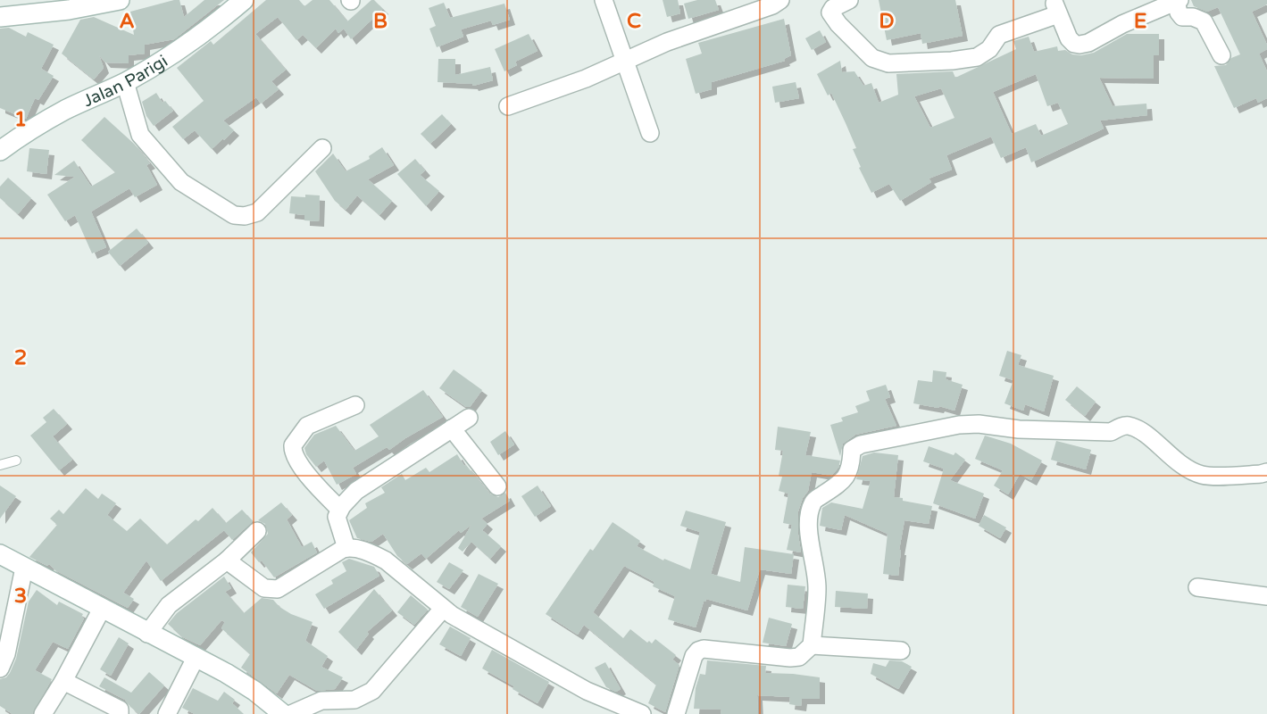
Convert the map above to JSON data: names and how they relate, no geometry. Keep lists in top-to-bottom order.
{
  "streets": {
    "street": ["Jalan Parigi"]
  },
  "grid": {
    "columns": [
      "A",
      "B",
      "C",
      "D",
      "E"
    ],
    "rows": ["1", "2", "3"]
  }
}
